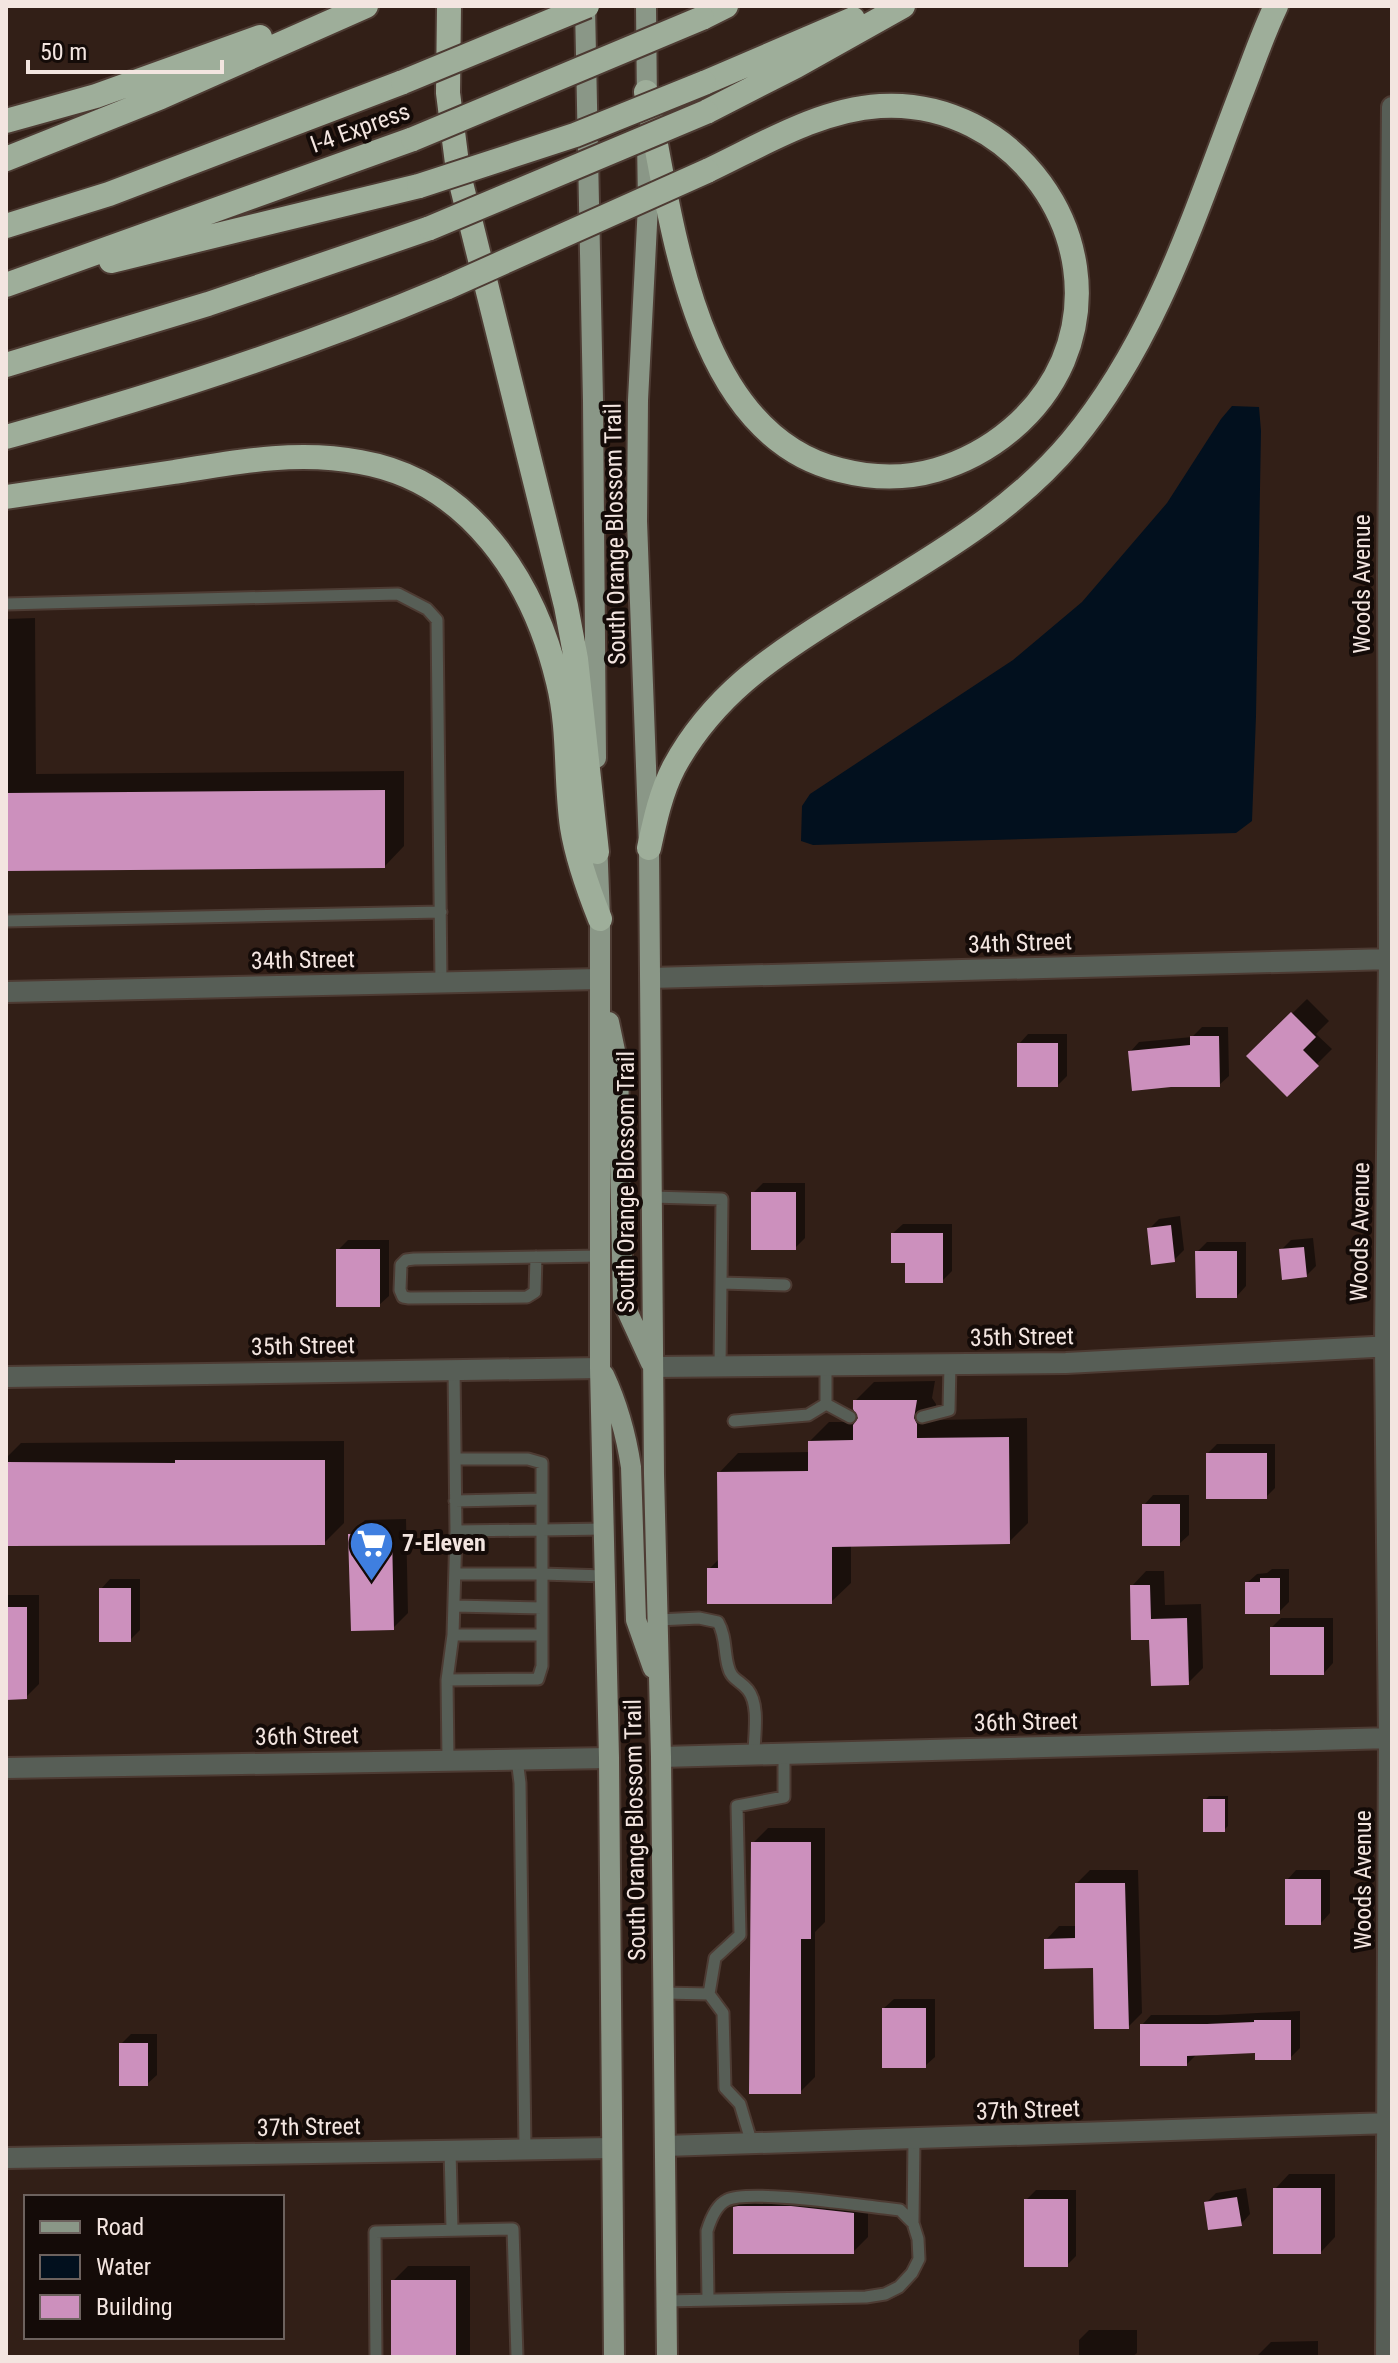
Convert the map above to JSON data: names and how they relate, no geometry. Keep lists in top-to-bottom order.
{
  "streets": {
    "highway": ["I-4 Express"],
    "main road": ["South Orange Blossom Trail"],
    "street": [
      "Woods Avenue",
      "34th Street",
      "35th Street",
      "36th Street",
      "37th Street"
    ]
  },
  "crossings": [
    ["I-4 Express", "South Orange Blossom Trail"],
    ["South Orange Blossom Trail", "34th Street"],
    ["South Orange Blossom Trail", "35th Street"],
    ["South Orange Blossom Trail", "36th Street"],
    ["South Orange Blossom Trail", "37th Street"],
    ["Woods Avenue", "34th Street"],
    ["Woods Avenue", "35th Street"],
    ["Woods Avenue", "36th Street"],
    ["Woods Avenue", "37th Street"]
  ],
  "places": {
    "supermarket": ["7-Eleven"]
  },
  "legend": ["Road", "Water", "Building"],
  "scale_bar": "50 m"
}
